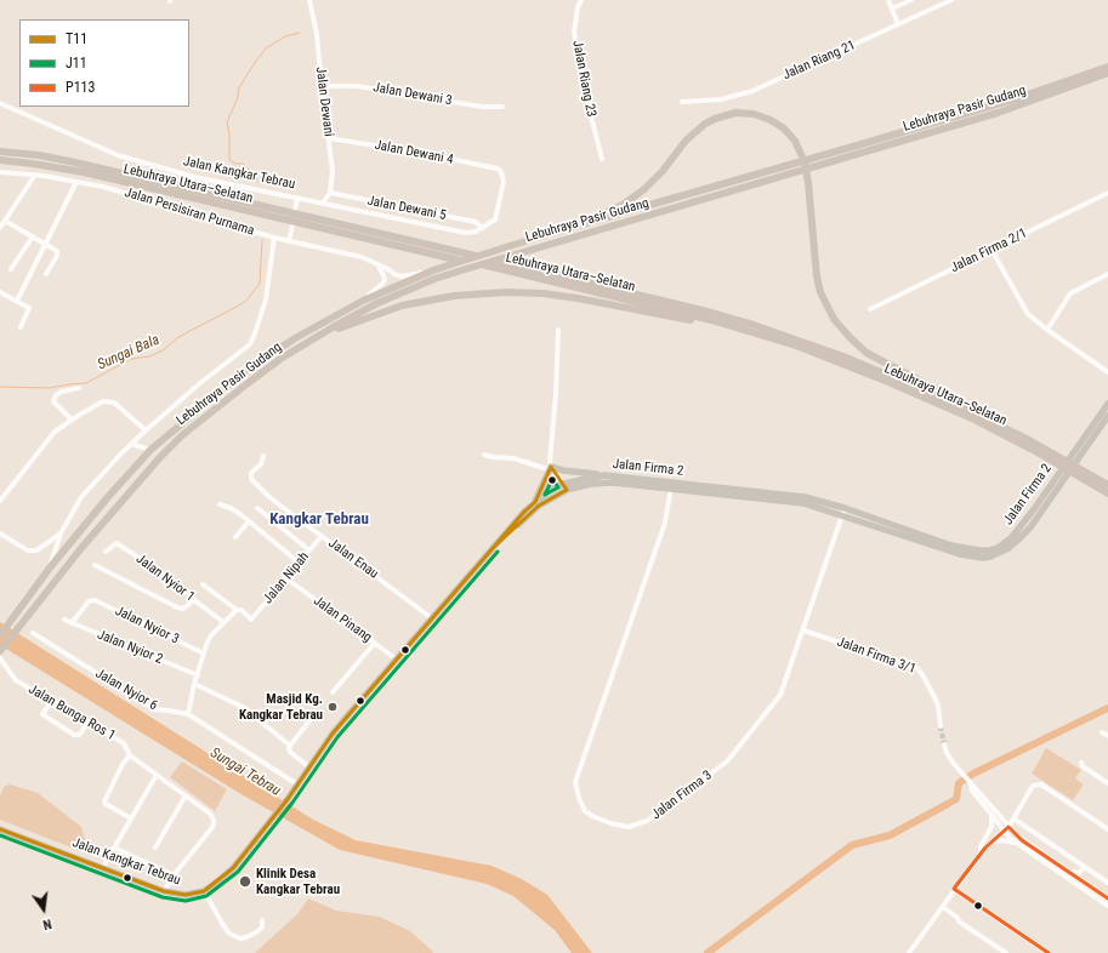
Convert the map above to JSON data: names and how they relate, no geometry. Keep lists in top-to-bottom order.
{
  "streets": {
    "highway": ["Lebuhraya Pasir Gudang", "Lebuhraya Utara–Selatan"],
    "main road": ["Jalan Kangkar Tebrau", "Jalan Firma 2"],
    "street": [
      "Jalan Riang 21",
      "Jalan Riang 23",
      "Jalan Dewani 3",
      "Jalan Dewani",
      "Jalan Dewani 4",
      "Jalan Dewani 5",
      "Jalan Persisiran Purnama",
      "Jalan Firma 2/1",
      "Jalan Enau",
      "Jalan Nyior 1",
      "Jalan Nipah",
      "Jalan Pinang",
      "Jalan Nyior 3",
      "Jalan Nyior 2",
      "Jalan Firma 3/1",
      "Jalan Nyior 6",
      "Jalan Bunga Ros 1",
      "Jalan Firma 3"
    ]
  },
  "crossings": [
    ["Jalan Dewani 3", "Jalan Dewani"],
    ["Jalan Dewani", "Jalan Dewani 4"],
    ["Jalan Dewani", "Jalan Dewani 5"],
    ["Lebuhraya Pasir Gudang", "Jalan Persisiran Purnama"],
    ["Jalan Dewani 4", "Jalan Kangkar Tebrau"],
    ["Jalan Dewani 4", "Jalan Dewani 5"],
    ["Jalan Kangkar Tebrau", "Jalan Dewani 5"],
    ["Jalan Kangkar Tebrau", "Jalan Bunga Ros 1"],
    ["Jalan Firma 2", "Jalan Firma 3"],
    ["Jalan Enau", "Jalan Nipah"],
    ["Jalan Nipah", "Jalan Pinang"],
    ["Jalan Nyior 3", "Jalan Nyior 2"],
    ["Jalan Firma 3/1", "Jalan Firma 3"]
  ],
  "districts": ["Kangkar Tebrau"],
  "water": ["Sungai Bala", "Sungai Tebrau"],
  "places": ["Masjid Kg. Kangkar Tebrau", "Klinik Desa Kangkar Tebrau"],
  "lines": ["transit line T11", "transit line J11", "transit line P113"],
  "legend": ["T11", "J11", "P113"],
  "north": "bottom"
}
